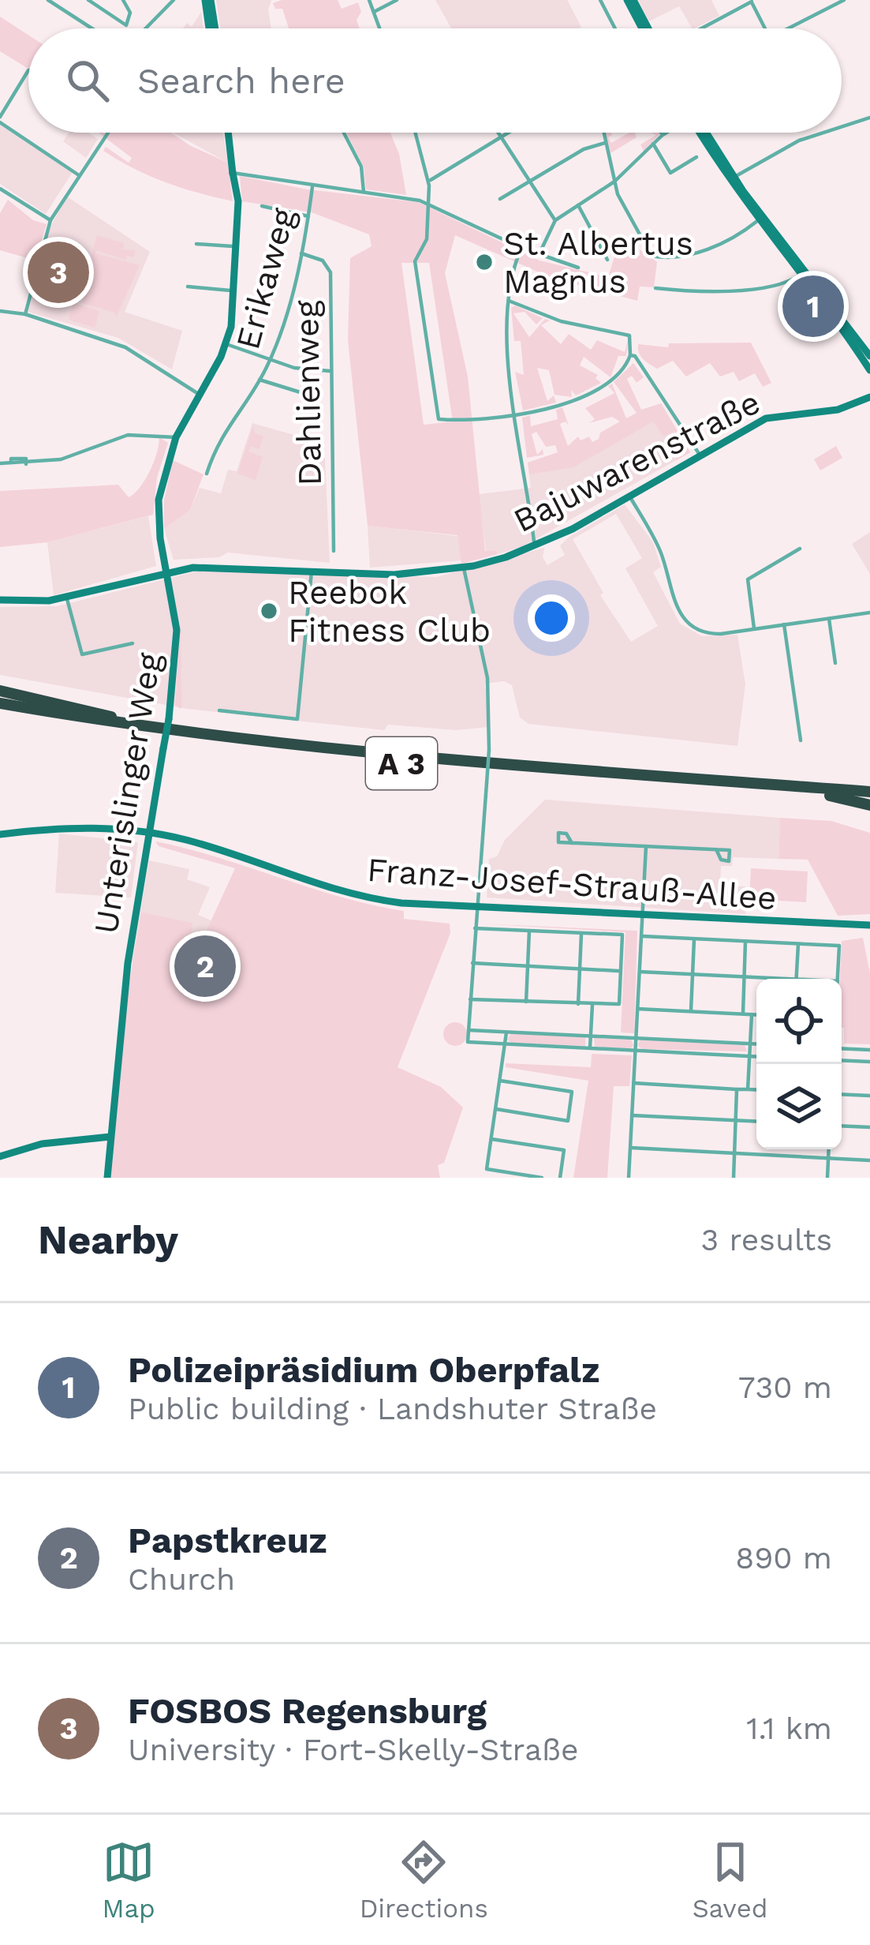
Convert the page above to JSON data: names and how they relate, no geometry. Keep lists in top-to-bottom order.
{
  "streets": {
    "highway": ["A 3"],
    "street": [
      "Erikaweg",
      "Dahlienweg",
      "Bajuwarenstraße",
      "Unterislinger Weg",
      "Franz-Josef-Strauß-Allee"
    ]
  },
  "crossings": [
    ["Erikaweg", "Dahlienweg"],
    ["Bajuwarenstraße", "Unterislinger Weg"],
    ["Unterislinger Weg", "Franz-Josef-Strauß-Allee"]
  ],
  "places": ["St. Albertus Magnus", "Reebok Fitness Club"],
  "page": {
    "search": "Search here",
    "pins": ["3", "1", "2"],
    "heading": ["Nearby", "3 results"],
    "list": [
      {
        "mark": "1",
        "name": "Polizeipräsidium Oberpfalz",
        "note": "Public building · Landshuter Straße",
        "value": "730 m"
      },
      {
        "mark": "2",
        "name": "Papstkreuz",
        "note": "Church",
        "value": "890 m"
      },
      {
        "mark": "3",
        "name": "FOSBOS Regensburg",
        "note": "University · Fort-Skelly-Straße",
        "value": "1.1 km"
      }
    ],
    "nav": ["Map", "Directions", "Saved"]
  }
}
